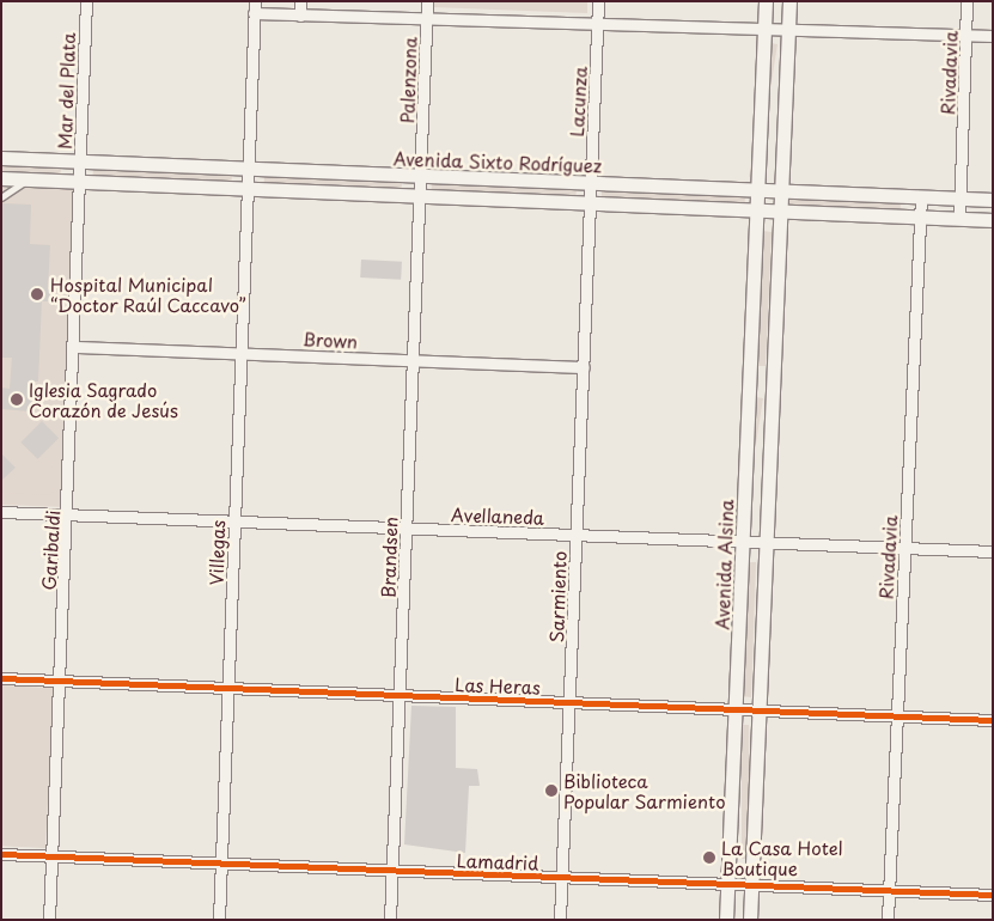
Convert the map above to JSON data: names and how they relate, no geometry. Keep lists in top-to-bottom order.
{
  "streets": {
    "main road": ["Avenida Sixto Rodríguez", "Avenida Alsina"],
    "street": [
      "Rivadavia",
      "Palenzona",
      "Mar del Plata",
      "Lacunza",
      "Brown",
      "Avellaneda",
      "Garibaldi",
      "Villegas",
      "Brandsen",
      "Sarmiento",
      "Las Heras",
      "Lamadrid"
    ]
  },
  "crossings": [
    ["Rivadavia", "Avenida Sixto Rodríguez"],
    ["Rivadavia", "Avellaneda"],
    ["Rivadavia", "Las Heras"],
    ["Rivadavia", "Lamadrid"],
    ["Palenzona", "Avenida Sixto Rodríguez"],
    ["Palenzona", "Brandsen"],
    ["Mar del Plata", "Avenida Sixto Rodríguez"],
    ["Mar del Plata", "Garibaldi"],
    ["Lacunza", "Avenida Sixto Rodríguez"],
    ["Lacunza", "Sarmiento"],
    ["Avenida Sixto Rodríguez", "Garibaldi"],
    ["Avenida Sixto Rodríguez", "Villegas"],
    ["Avenida Sixto Rodríguez", "Brandsen"],
    ["Avenida Sixto Rodríguez", "Avenida Alsina"],
    ["Avenida Sixto Rodríguez", "Sarmiento"],
    ["Brown", "Garibaldi"],
    ["Brown", "Villegas"],
    ["Brown", "Brandsen"],
    ["Brown", "Sarmiento"],
    ["Avellaneda", "Garibaldi"],
    ["Avellaneda", "Villegas"],
    ["Avellaneda", "Brandsen"],
    ["Avellaneda", "Avenida Alsina"],
    ["Avellaneda", "Sarmiento"],
    ["Garibaldi", "Las Heras"],
    ["Garibaldi", "Lamadrid"],
    ["Villegas", "Las Heras"],
    ["Villegas", "Lamadrid"],
    ["Brandsen", "Las Heras"],
    ["Brandsen", "Lamadrid"],
    ["Avenida Alsina", "Las Heras"],
    ["Avenida Alsina", "Lamadrid"],
    ["Sarmiento", "Las Heras"],
    ["Sarmiento", "Lamadrid"]
  ],
  "places": [
    "Hospital Municipal “Doctor Raúl Caccavo”",
    "Iglesia Sagrado Corazón de Jesús",
    "Biblioteca Popular Sarmiento",
    "La Casa Hotel Boutique"
  ]
}
